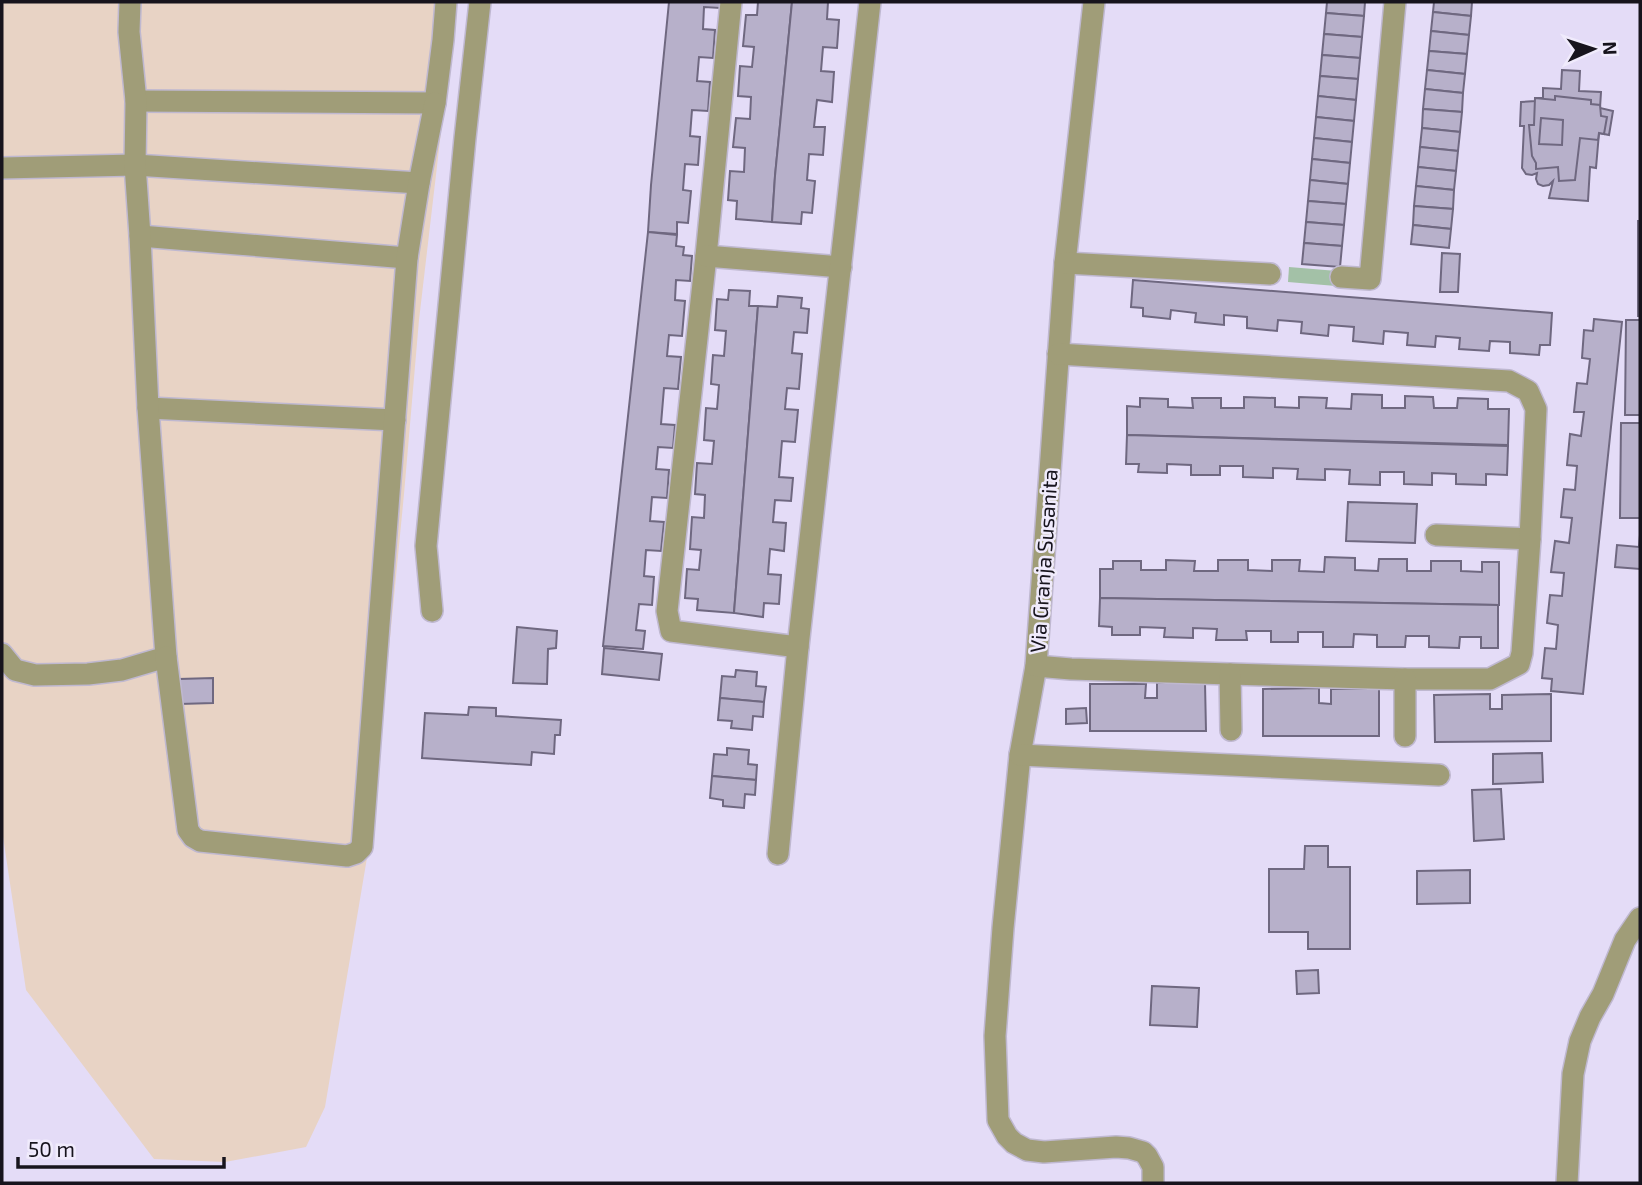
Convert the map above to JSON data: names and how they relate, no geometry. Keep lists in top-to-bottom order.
{
  "streets": {
    "street": ["Via Granja Susanita"]
  },
  "scale_bar": "50 m",
  "north": "right"
}
